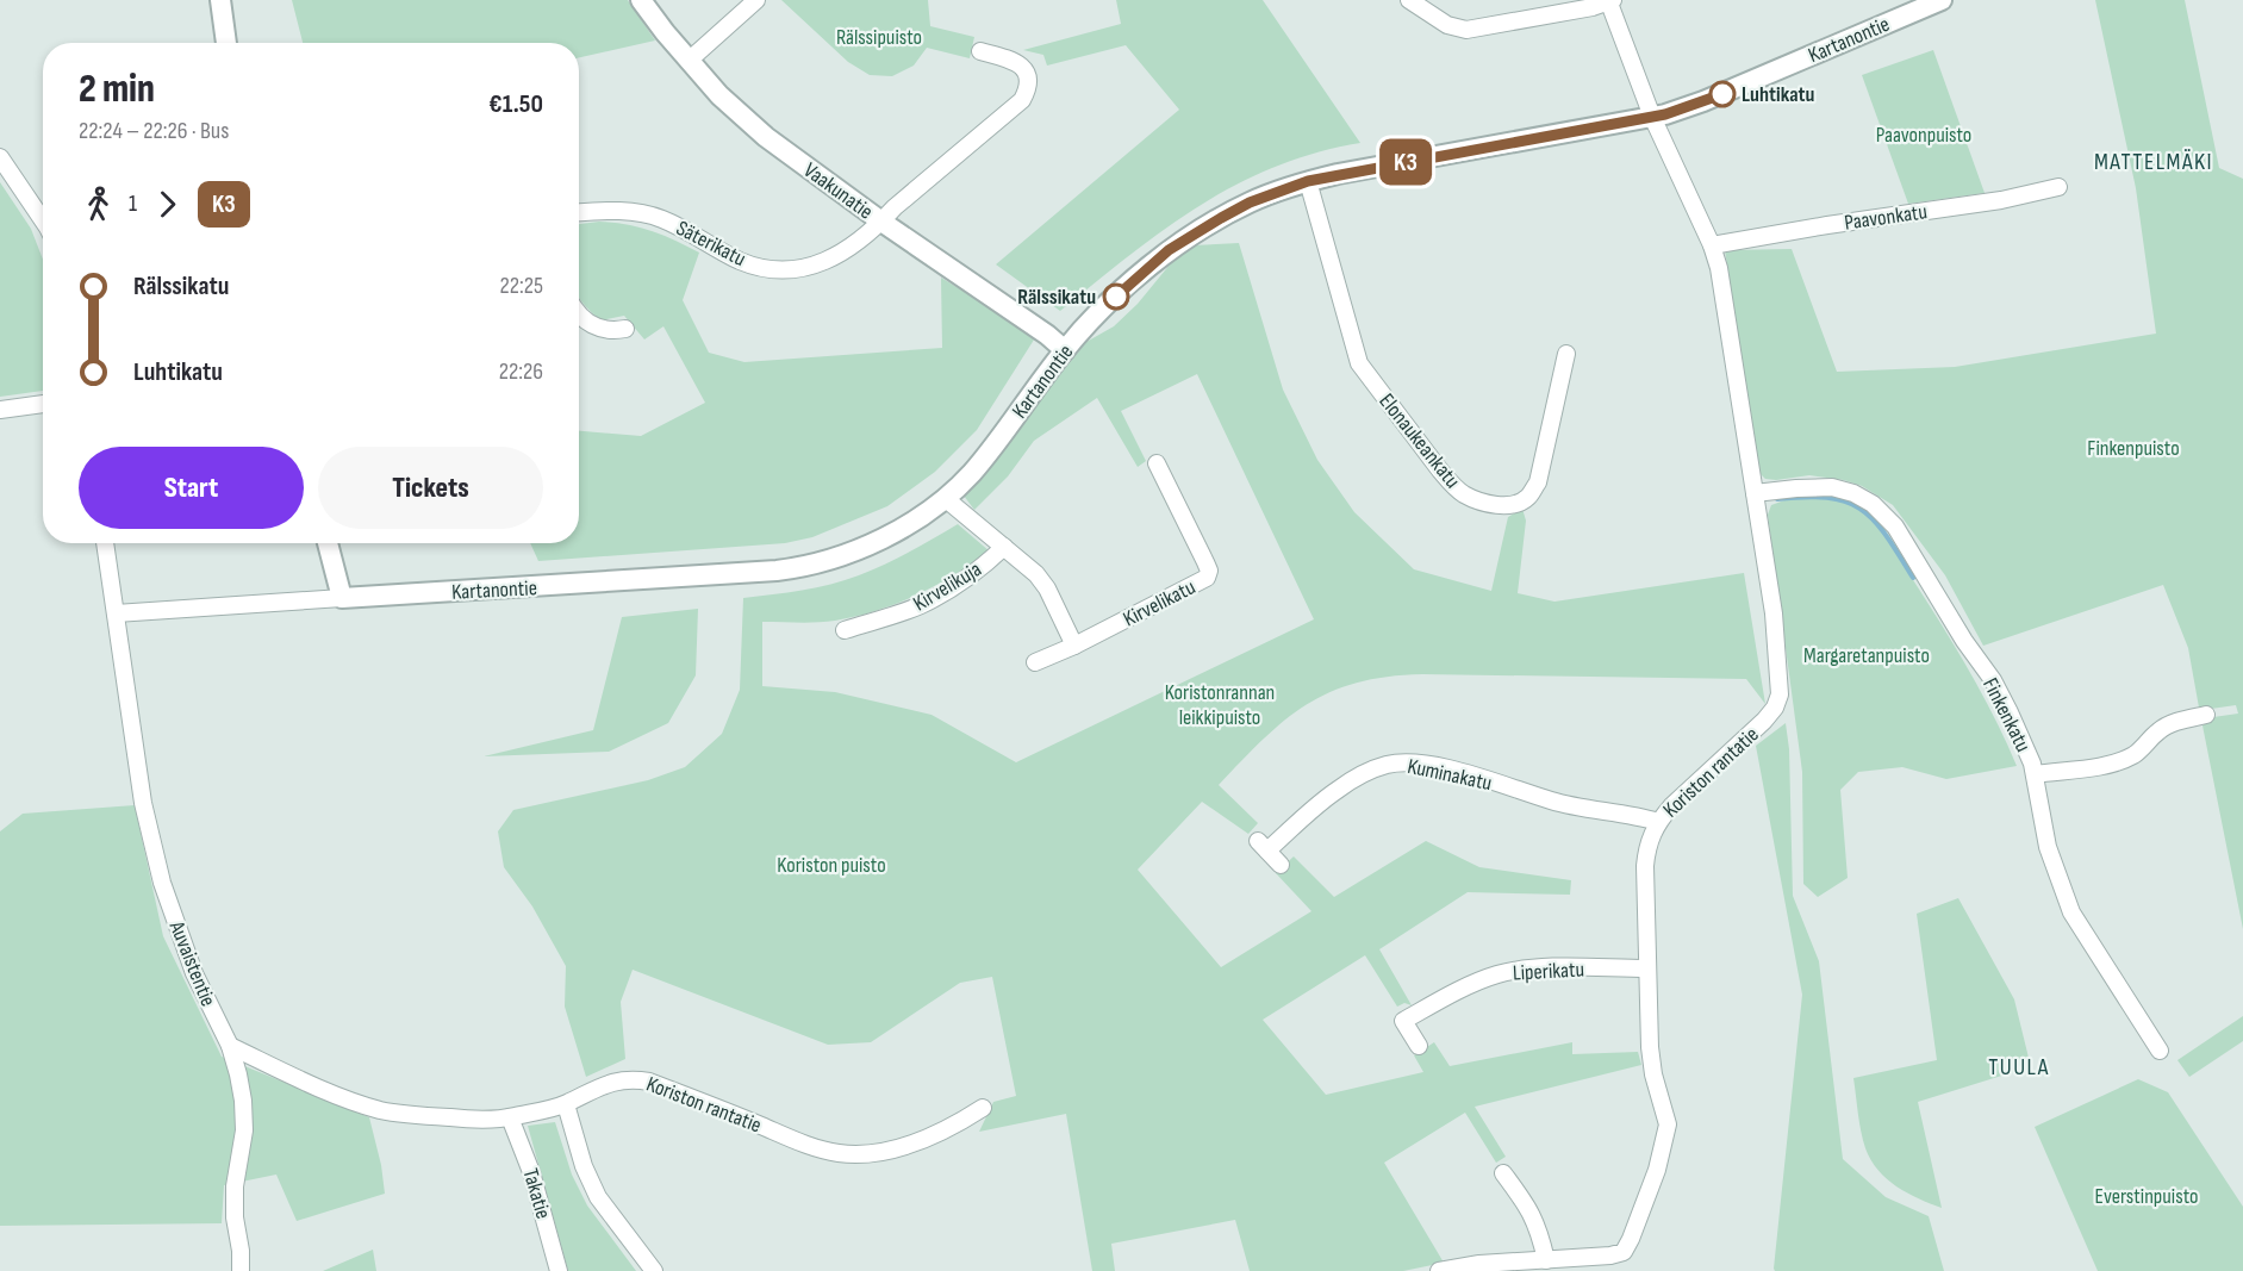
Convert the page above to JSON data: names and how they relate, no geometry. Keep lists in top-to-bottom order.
{
  "streets": {
    "street": [
      "Kartanontie",
      "Vaakunatie",
      "Paavonkatu",
      "Säterikatu",
      "Elonaukeankatu",
      "Kirvelikuja",
      "Kirvelikatu",
      "Finkenkatu",
      "Koriston rantatie",
      "Kuminakatu",
      "Auvaistentie",
      "Liperikatu",
      "Takatie"
    ]
  },
  "crossings": [
    ["Kartanontie", "Vaakunatie"],
    ["Kartanontie", "Elonaukeankatu"],
    ["Kartanontie", "Koriston rantatie"],
    ["Kartanontie", "Auvaistentie"],
    ["Vaakunatie", "Säterikatu"],
    ["Paavonkatu", "Koriston rantatie"],
    ["Finkenkatu", "Koriston rantatie"],
    ["Koriston rantatie", "Kuminakatu"],
    ["Koriston rantatie", "Liperikatu"]
  ],
  "districts": ["MATTELMÄKI", "TUULA"],
  "parks": [
    "Rälssipuisto",
    "Paavonpuisto",
    "Finkenpuisto",
    "Margaretanpuisto",
    "Koristonrannan leikkipuisto",
    "Koriston puisto",
    "Everstinpuisto"
  ],
  "places": ["Luhtikatu", "Rälssikatu"],
  "lines": ["bus line K3"],
  "page": {
    "on_map": "K3",
    "heading": ["2 min", "22:24 – 22:26 · Bus", "€1.50"],
    "legs": ["1", "K3"],
    "list": [
      {
        "name": "Rälssikatu",
        "value": "22:25"
      },
      {
        "name": "Luhtikatu",
        "value": "22:26"
      }
    ],
    "buttons": ["Start", "Tickets"]
  }
}
